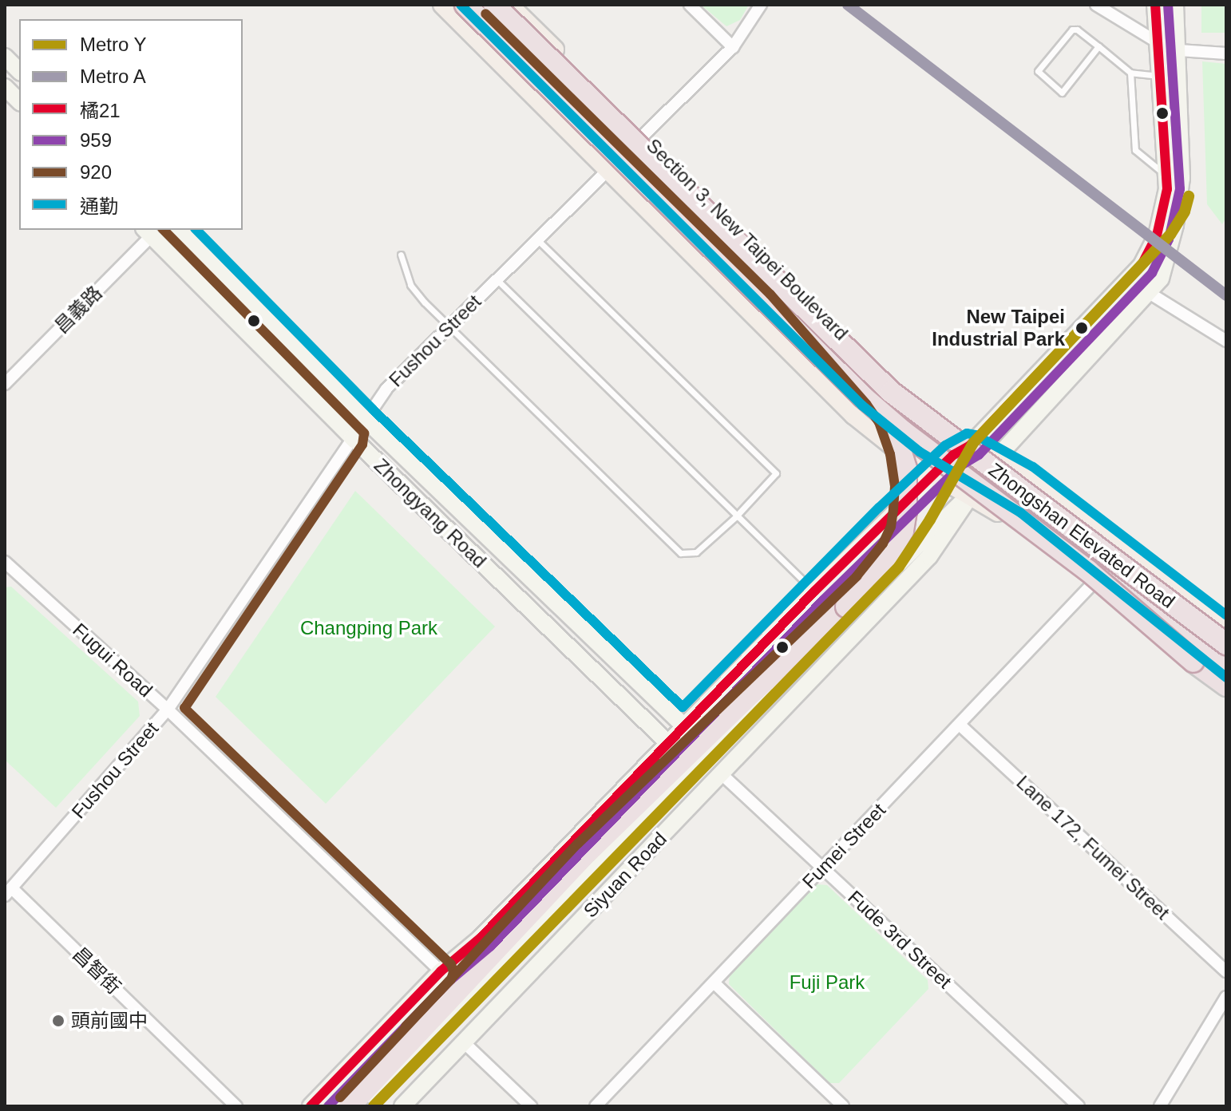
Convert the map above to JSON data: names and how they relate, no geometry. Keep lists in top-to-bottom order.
{
  "streets": {
    "highway": ["Zhongshan Elevated Road"],
    "main road": ["Section 3, New Taipei Boulevard", "Zhongyang Road", "Siyuan Road"],
    "street": [
      "昌義路",
      "Fushou Street",
      "Fugui Road",
      "Fumei Street",
      "Lane 172, Fumei Street",
      "Fude 3rd Street",
      "昌智街"
    ]
  },
  "crossings": [
    ["Section 3, New Taipei Boulevard", "Fushou Street"],
    ["Section 3, New Taipei Boulevard", "Siyuan Road"],
    ["昌義路", "Zhongyang Road"],
    ["Fushou Street", "Zhongyang Road"],
    ["Fushou Street", "Fugui Road"],
    ["Fushou Street", "昌智街"],
    ["Fumei Street", "Lane 172, Fumei Street"],
    ["Fumei Street", "Fude 3rd Street"],
    ["Siyuan Road", "Fude 3rd Street"]
  ],
  "parks": ["Changping Park", "Fuji Park"],
  "places": ["New Taipei Industrial Park", "頭前國中"],
  "lines": [
    "metro line A",
    "transit line 橘21",
    "transit line 959",
    "transit line 通勤",
    "transit line 920",
    "metro line Y"
  ],
  "legend": [
    "Metro Y",
    "Metro A",
    "橘21",
    "959",
    "920",
    "通勤"
  ]
}
